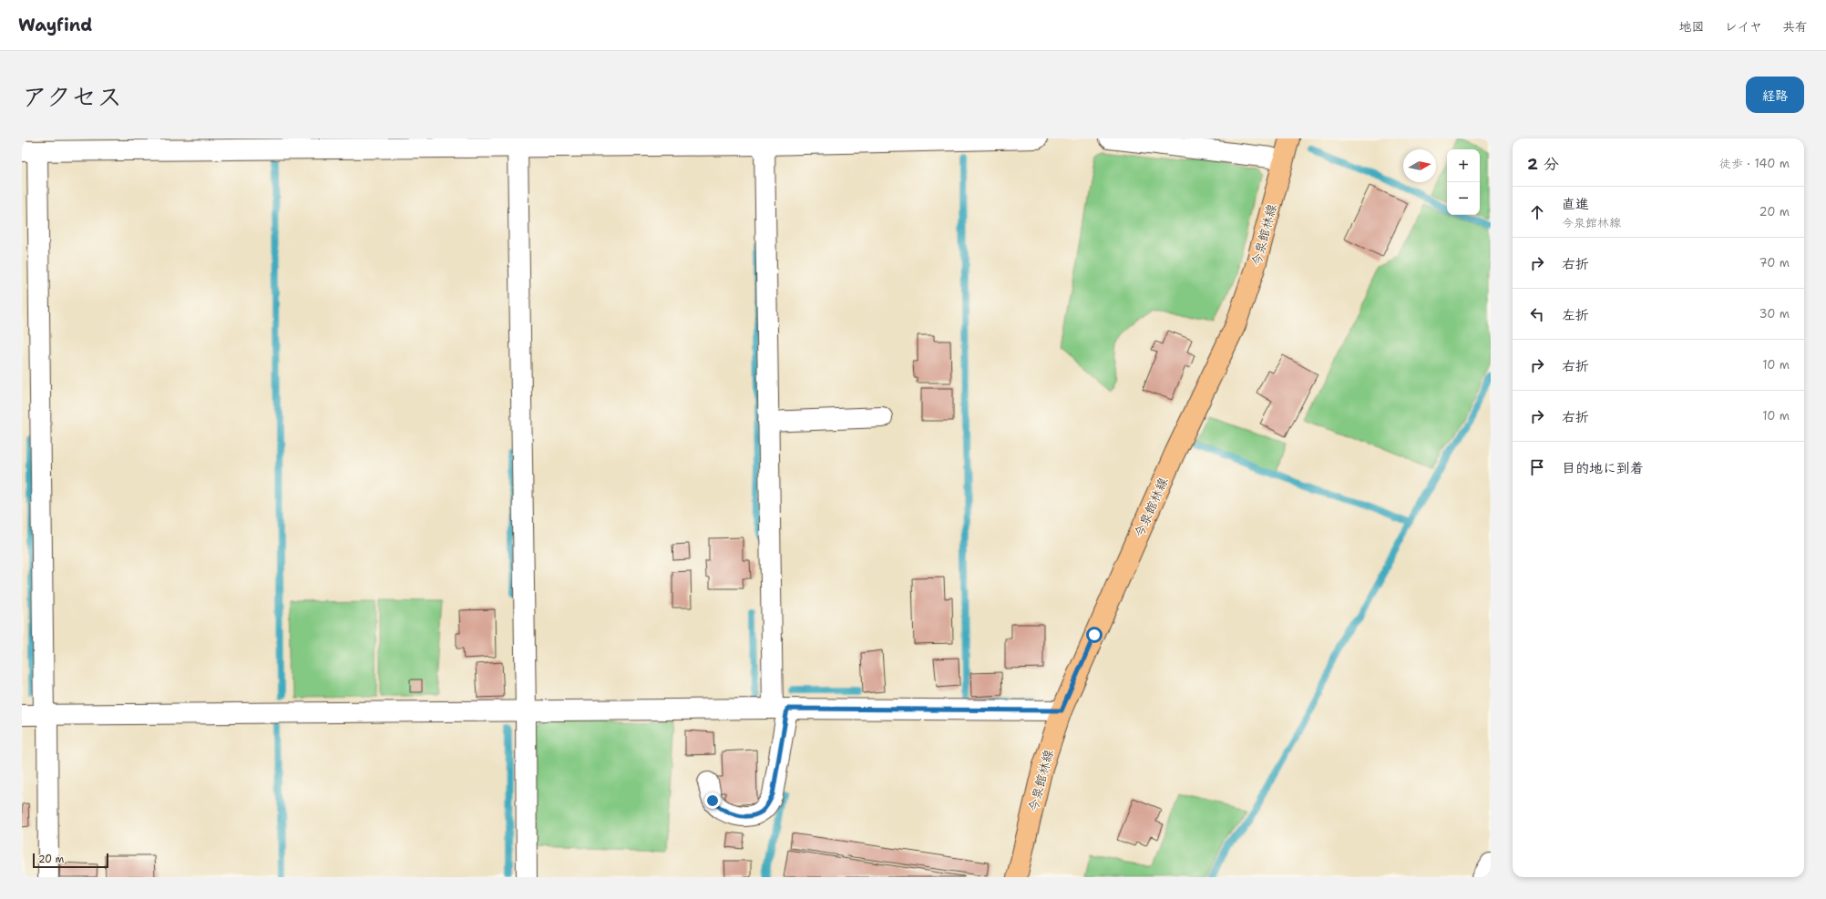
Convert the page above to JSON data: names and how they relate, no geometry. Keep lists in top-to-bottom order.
{
  "streets": {
    "main road": ["今泉館林線"]
  },
  "scale_bar": "20 m",
  "north": "right",
  "page": {
    "header": "Wayfind",
    "nav": ["地図", "レイヤ", "共有"],
    "title": "アクセス",
    "buttons": "経路",
    "heading": ["2 分", "徒歩 · 140 m"],
    "map_buttons": ["+", "−"],
    "list": [
      ["直進", "今泉館林線", "20 m"],
      ["右折", "70 m"],
      ["左折", "30 m"],
      ["右折", "10 m"],
      ["右折", "10 m"],
      "目的地に到着"
    ],
    "scale": "20 m"
  }
}
